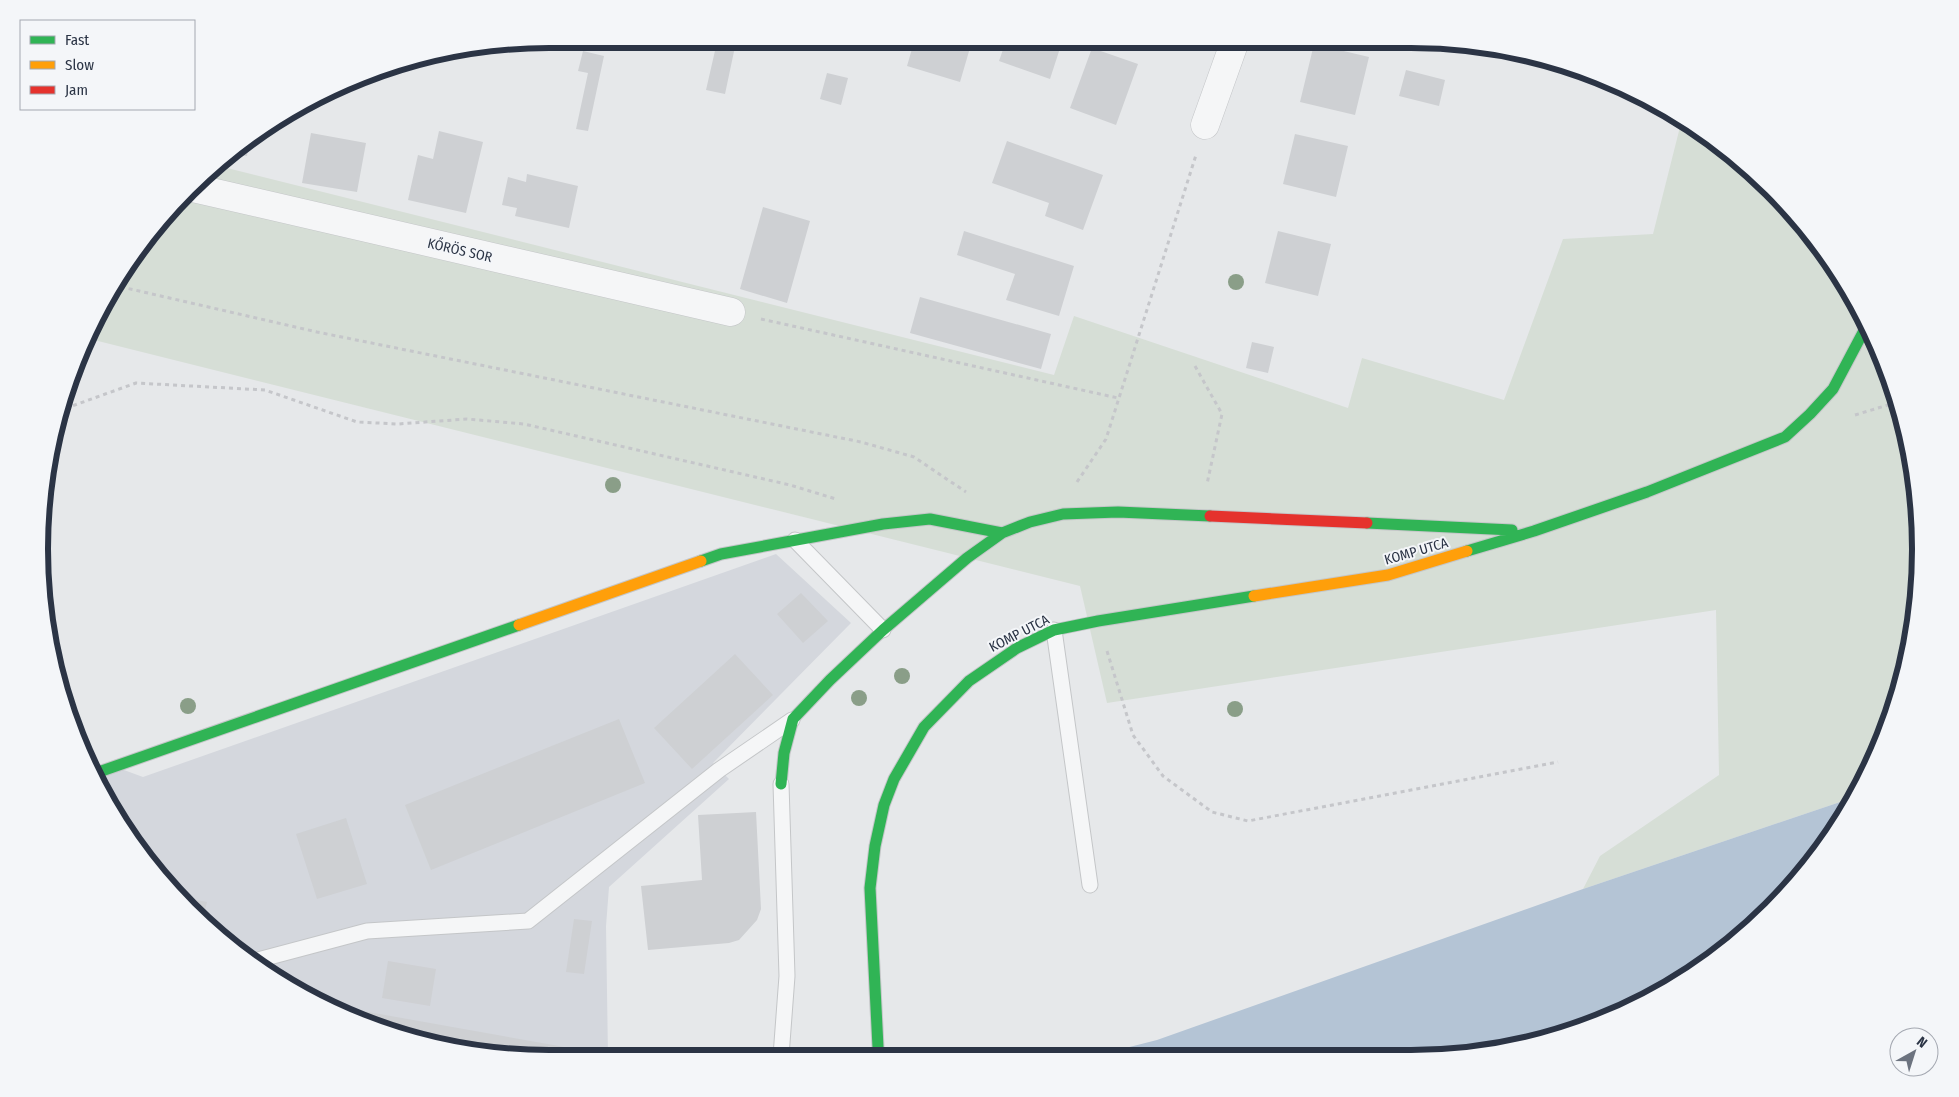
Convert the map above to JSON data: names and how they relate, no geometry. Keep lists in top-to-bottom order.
{
  "streets": {
    "street": ["KŐRÖS SOR", "KOMP UTCA"]
  },
  "legend": ["Fast", "Slow", "Jam"],
  "north": "top right"
}
